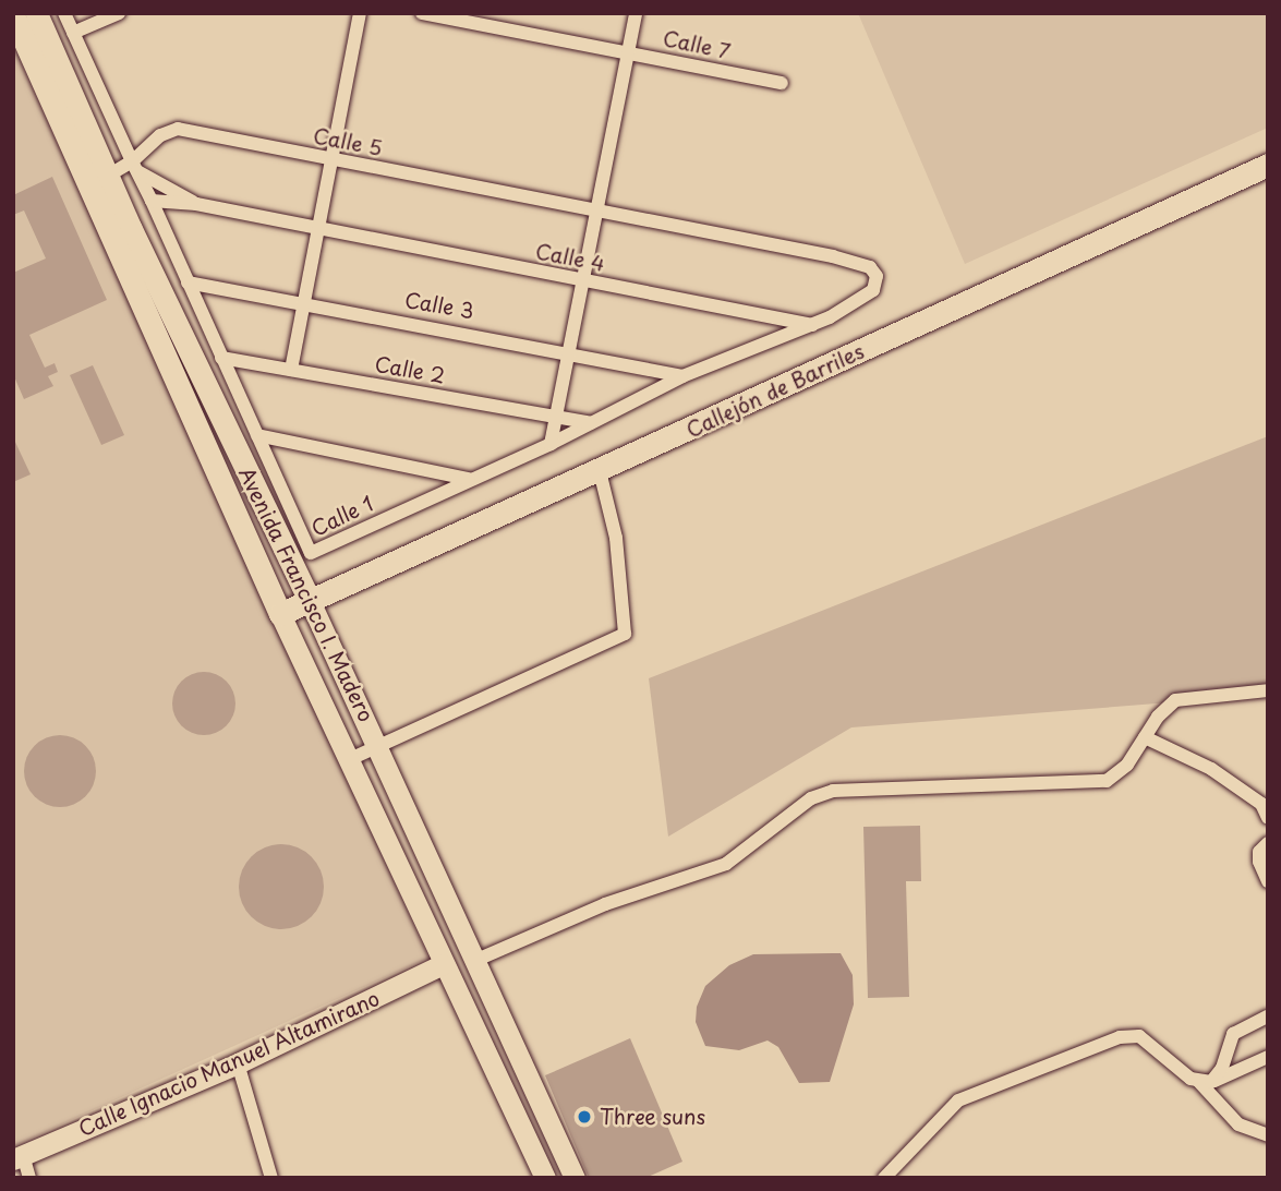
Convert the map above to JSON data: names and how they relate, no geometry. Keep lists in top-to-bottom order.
{
  "streets": {
    "main road": ["Callejón de Barriles", "Avenida Francisco I. Madero", "Calle Ignacio Manuel Altamirano"],
    "street": [
      "Calle 7",
      "Calle 5",
      "Calle 4",
      "Calle 3",
      "Calle 2",
      "Calle 1"
    ]
  },
  "crossings": [
    ["Calle 5", "Calle 4"],
    ["Calle 5", "Calle 1"],
    ["Calle 5", "Avenida Francisco I. Madero"],
    ["Calle 4", "Calle 1"],
    ["Calle 3", "Calle 1"],
    ["Calle 2", "Calle 1"],
    ["Callejón de Barriles", "Avenida Francisco I. Madero"],
    ["Avenida Francisco I. Madero", "Calle Ignacio Manuel Altamirano"]
  ],
  "places": ["Three suns"]
}
